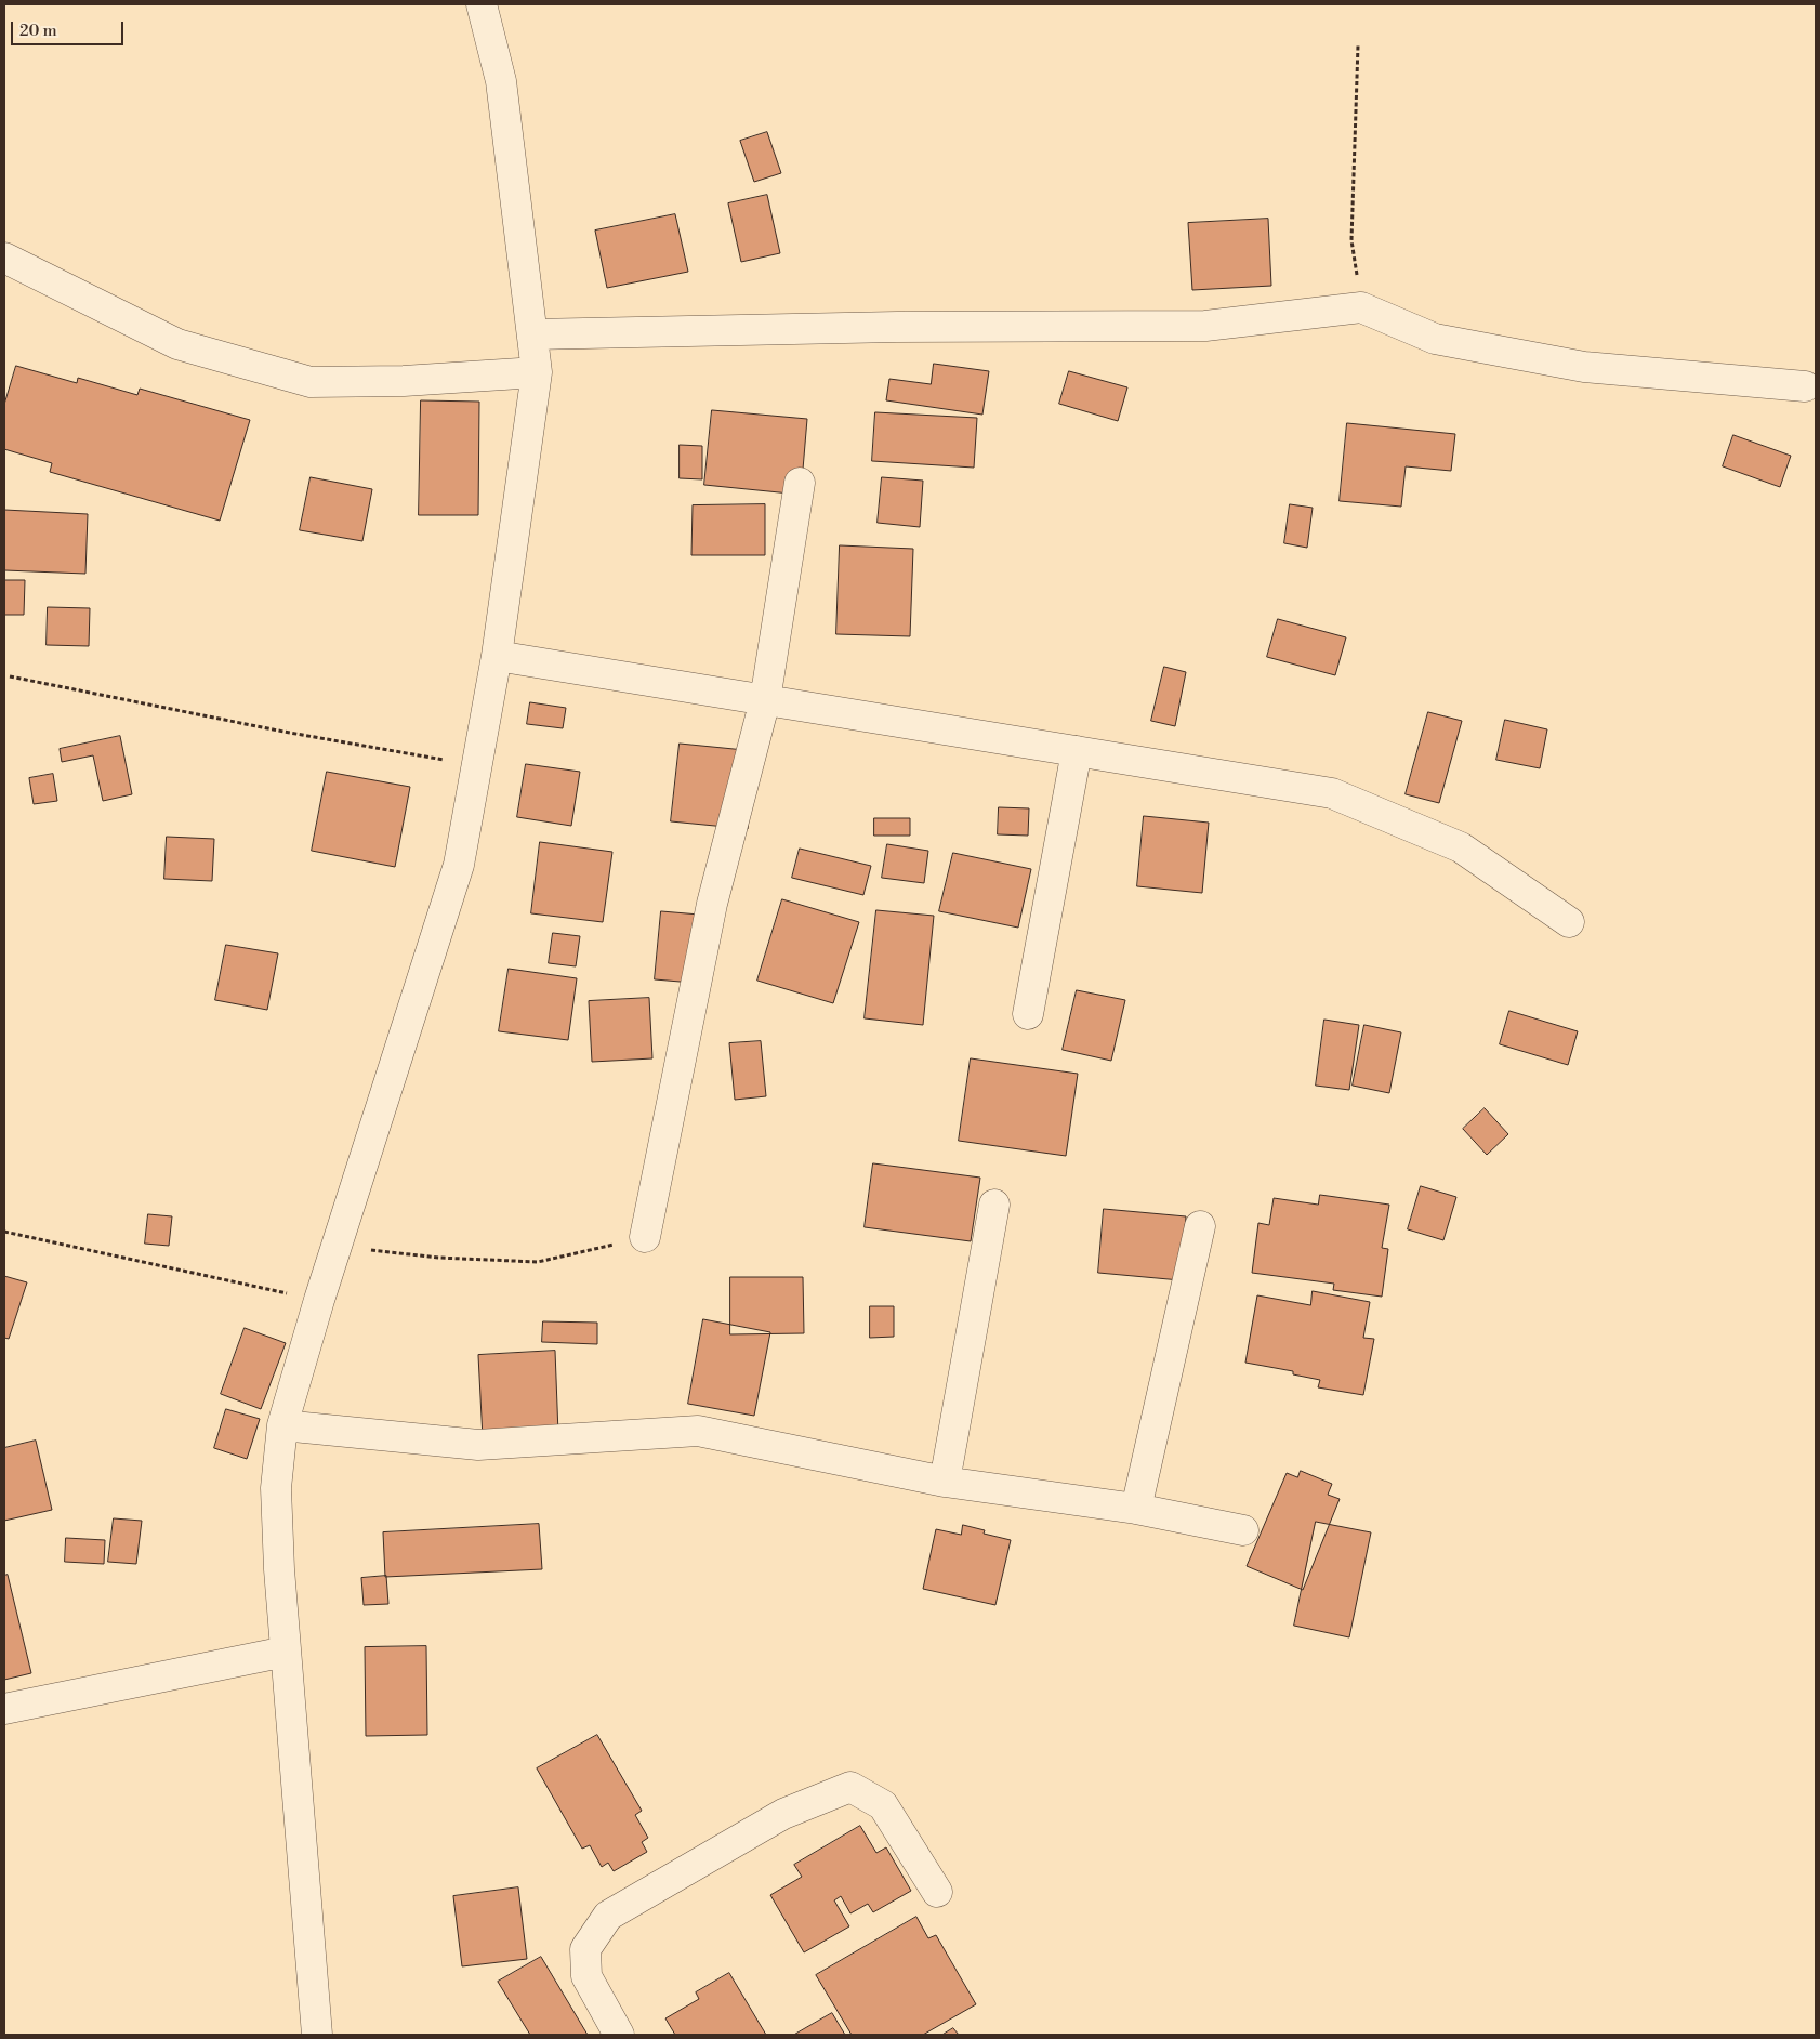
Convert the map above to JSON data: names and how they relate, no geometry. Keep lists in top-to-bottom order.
{
  "scale_bar": "20 m"
}
